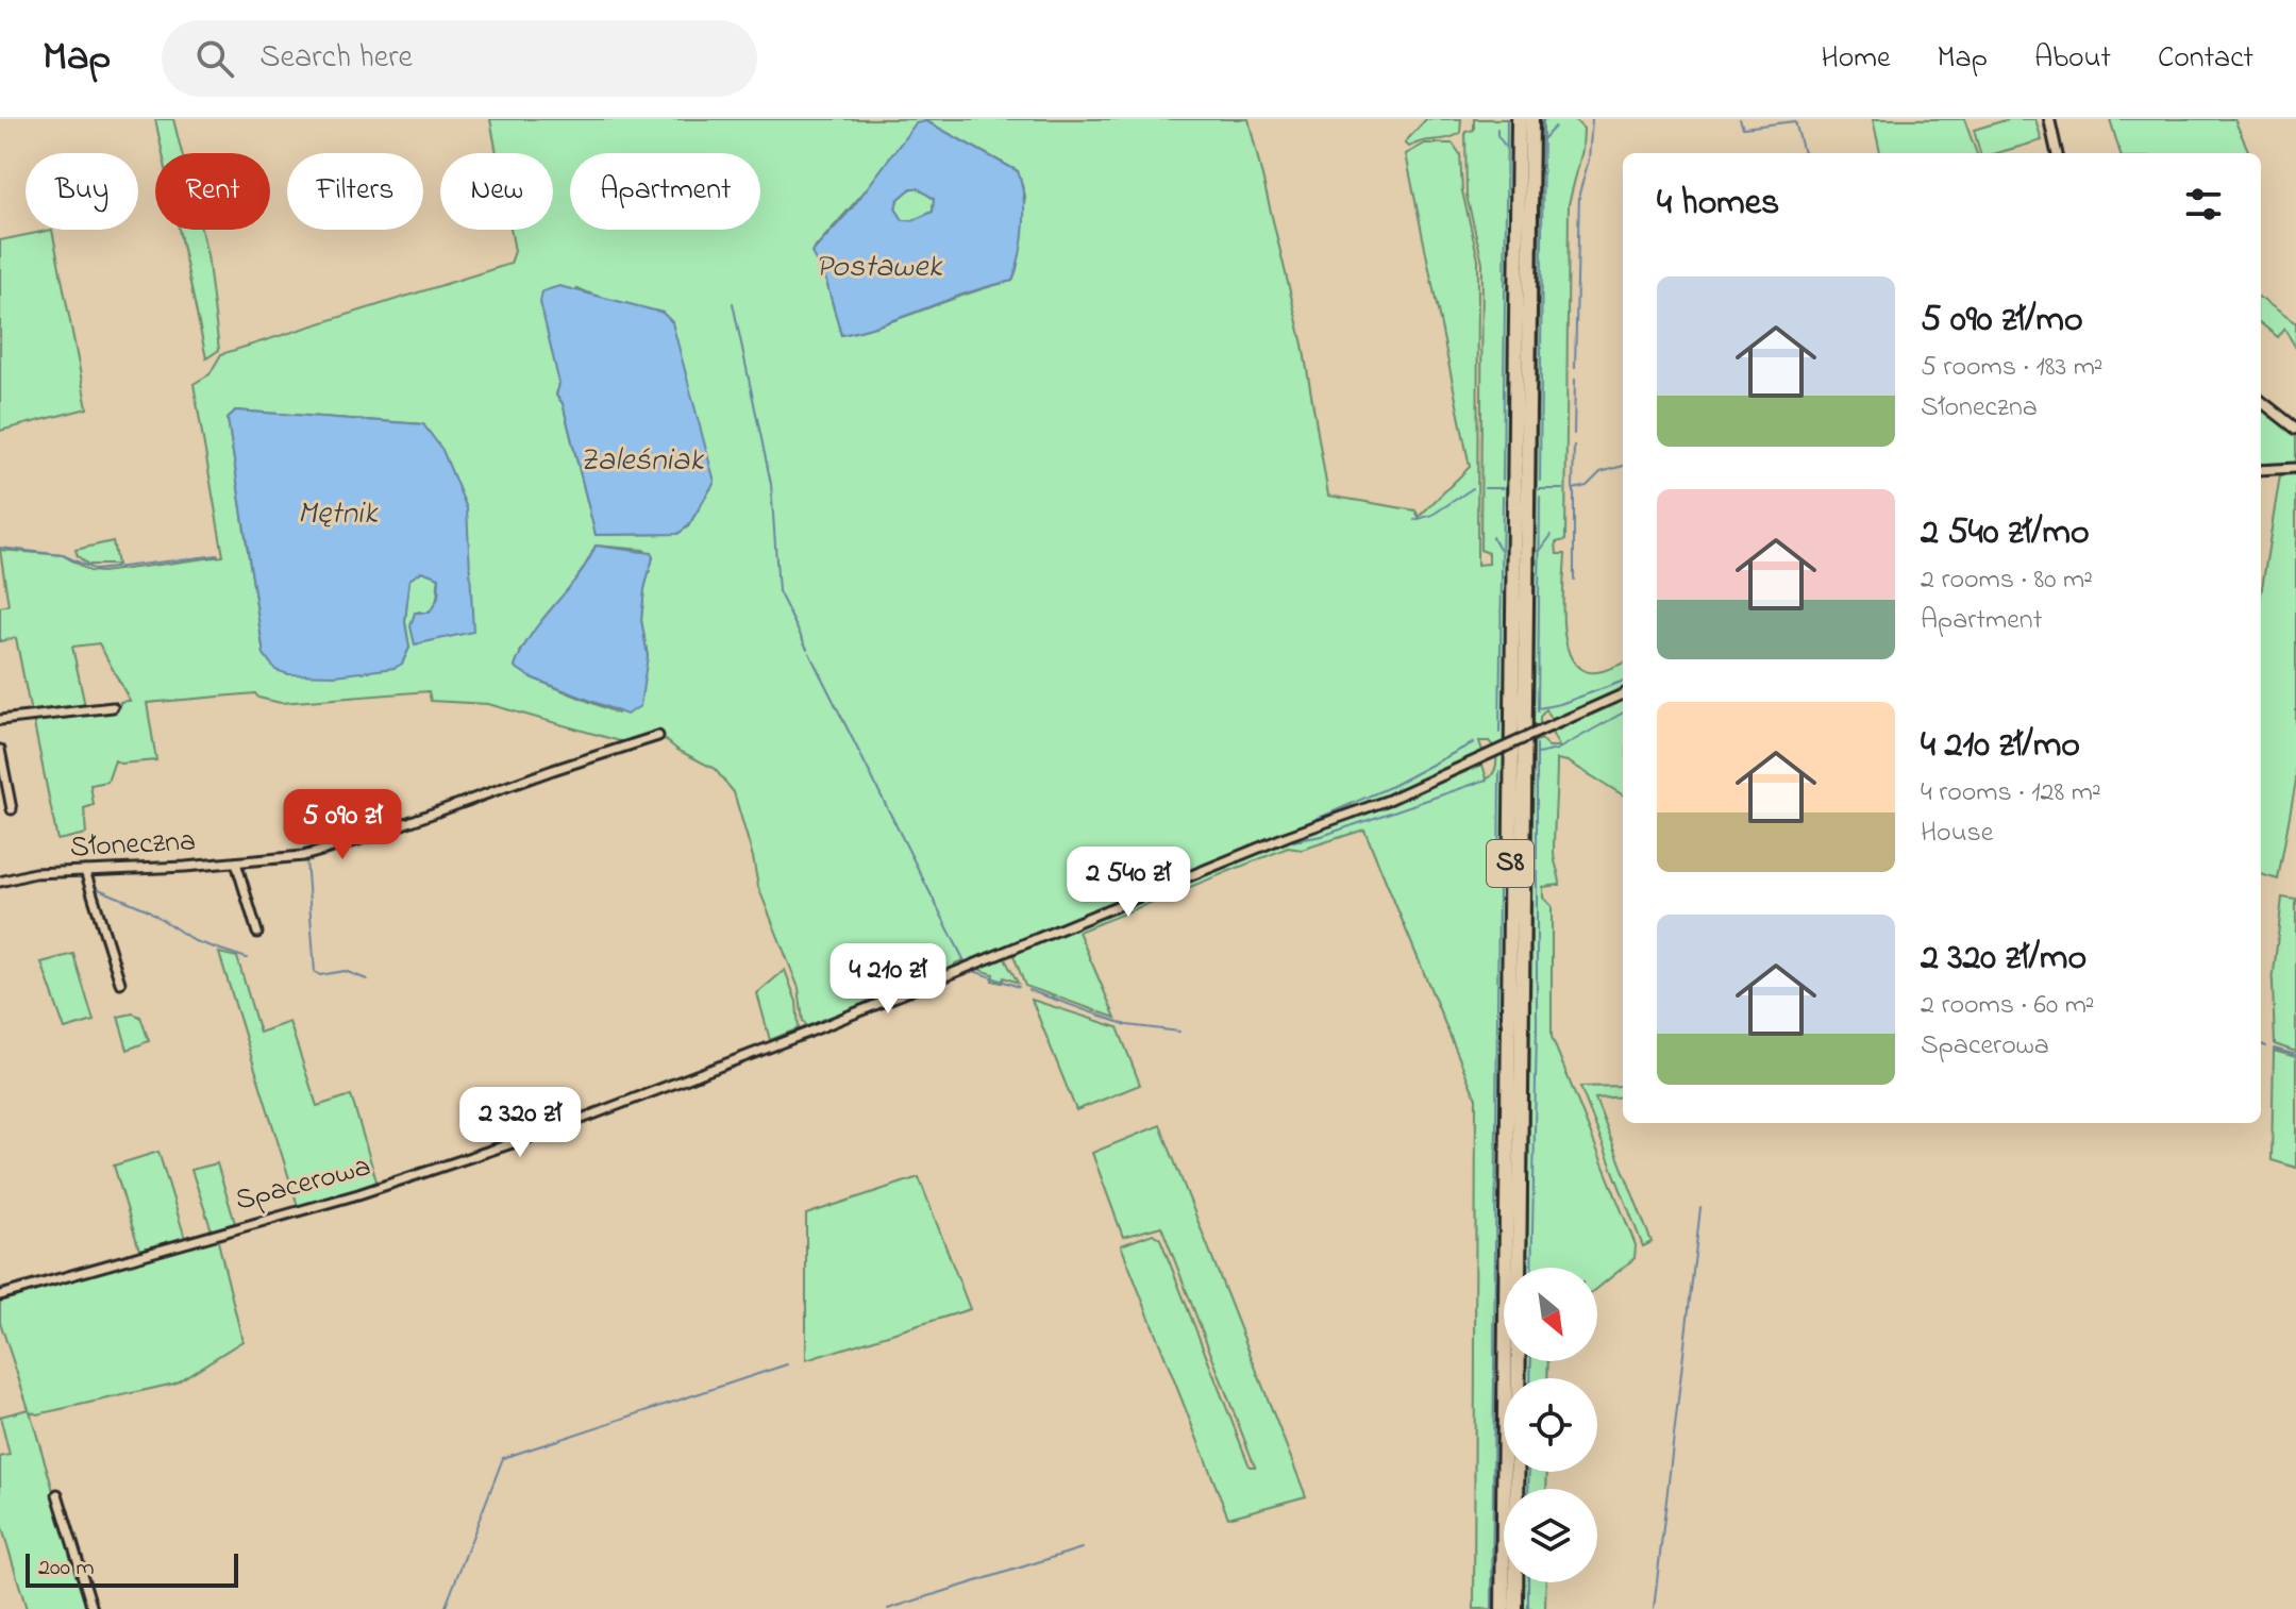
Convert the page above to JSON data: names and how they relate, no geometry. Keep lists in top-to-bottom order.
{
  "streets": {
    "highway": ["S8"],
    "street": ["Słoneczna", "Spacerowa"]
  },
  "water": ["Postawek", "Zaleśniak", "Mętnik"],
  "scale_bar": "200 m",
  "north": "bottom right",
  "page": {
    "header": "Map",
    "search": "Search here",
    "nav": [
      "Home",
      "Map",
      "About",
      "Contact"
    ],
    "chip": [
      "Buy",
      "Rent",
      "Filters",
      "New",
      "Apartment"
    ],
    "heading": "4 homes",
    "list": [
      {
        "name": "5 090 zł/mo",
        "note": "5 rooms · 183 m² · Słoneczna"
      },
      {
        "name": "2 540 zł/mo",
        "note": "2 rooms · 80 m² · Apartment"
      },
      {
        "name": "4 210 zł/mo",
        "note": "4 rooms · 128 m² · House"
      },
      {
        "name": "2 320 zł/mo",
        "note": "2 rooms · 60 m² · Spacerowa"
      }
    ],
    "price": [
      "5 090 zł",
      "2 540 zł",
      "4 210 zł",
      "2 320 zł"
    ],
    "scale": "200 m"
  }
}
